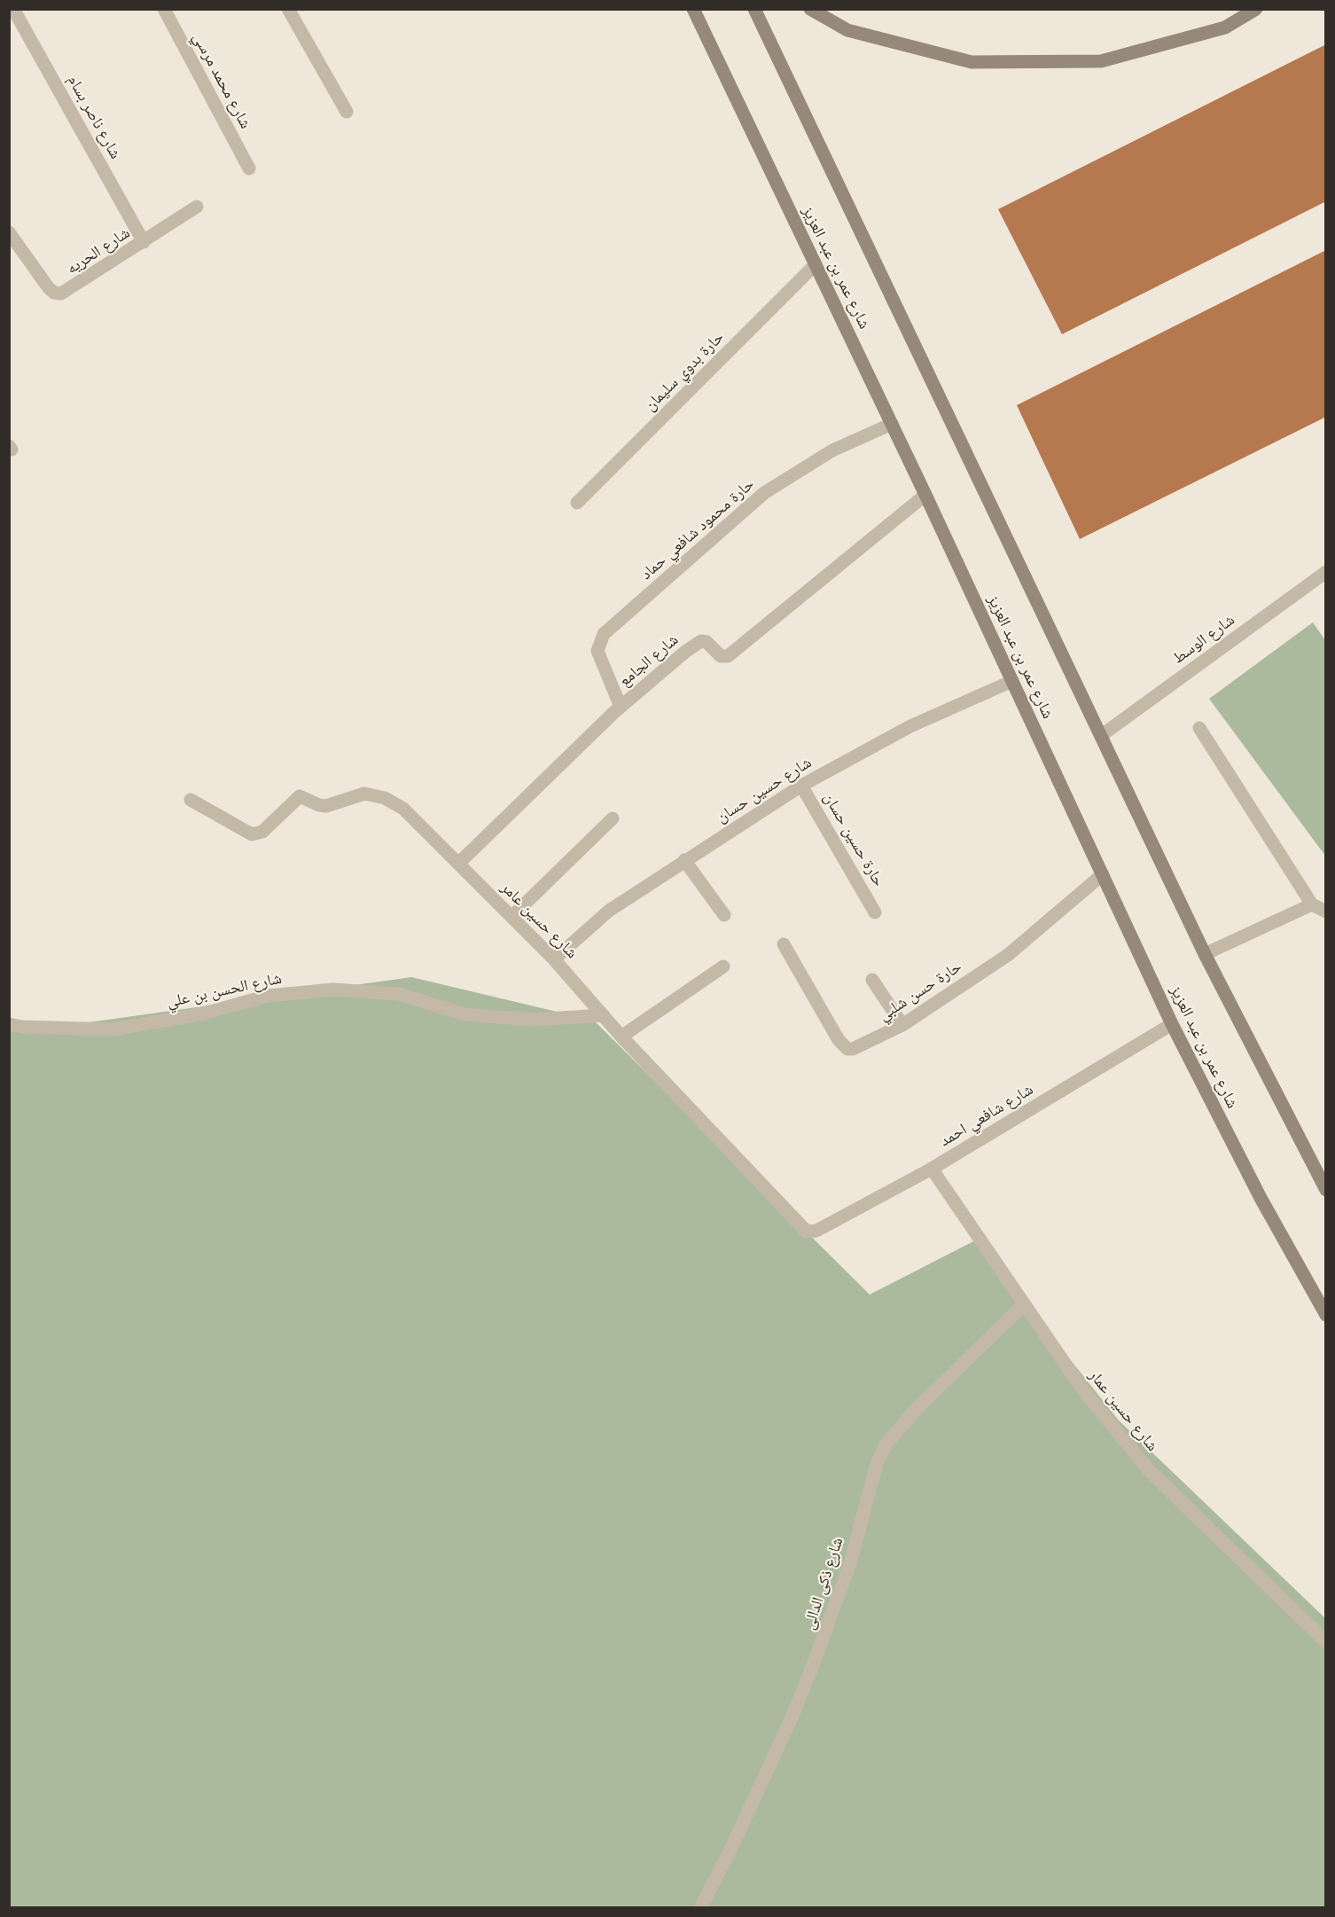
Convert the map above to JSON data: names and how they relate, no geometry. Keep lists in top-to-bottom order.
{
  "streets": {
    "main road": ["شارع عمر بن عبد العزيز"],
    "street": [
      "شارع محمد مرسي",
      "شارع ناصر بسام",
      "شارع الحريه",
      "حارة بدوي سليمان",
      "حارة محمود شافعي حماد",
      "شارع الوسط",
      "شارع الجامع",
      "شارع حسين حسان",
      "حارة حسين حسان",
      "شارع حسين عامر",
      "شارع الحسن بن علي",
      "حارة حسن شلبي",
      "شارع شافعي احمد",
      "شارع حسين عمار",
      "شارع ذكى الدالى"
    ]
  },
  "crossings": [
    ["شارع ناصر بسام", "شارع الحريه"],
    ["شارع عمر بن عبد العزيز", "حارة بدوي سليمان"],
    ["شارع عمر بن عبد العزيز", "حارة محمود شافعي حماد"],
    ["شارع عمر بن عبد العزيز", "شارع الجامع"],
    ["شارع عمر بن عبد العزيز", "شارع حسين حسان"],
    ["شارع عمر بن عبد العزيز", "حارة حسن شلبي"],
    ["شارع عمر بن عبد العزيز", "شارع شافعي احمد"],
    ["حارة محمود شافعي حماد", "شارع الجامع"],
    ["شارع الجامع", "شارع حسين عامر"],
    ["شارع حسين حسان", "حارة حسين حسان"],
    ["شارع حسين حسان", "شارع حسين عامر"],
    ["شارع حسين عامر", "شارع الحسن بن علي"],
    ["شارع حسين عامر", "شارع شافعي احمد"],
    ["شارع شافعي احمد", "شارع حسين عمار"],
    ["شارع حسين عمار", "شارع ذكى الدالى"]
  ]
}
